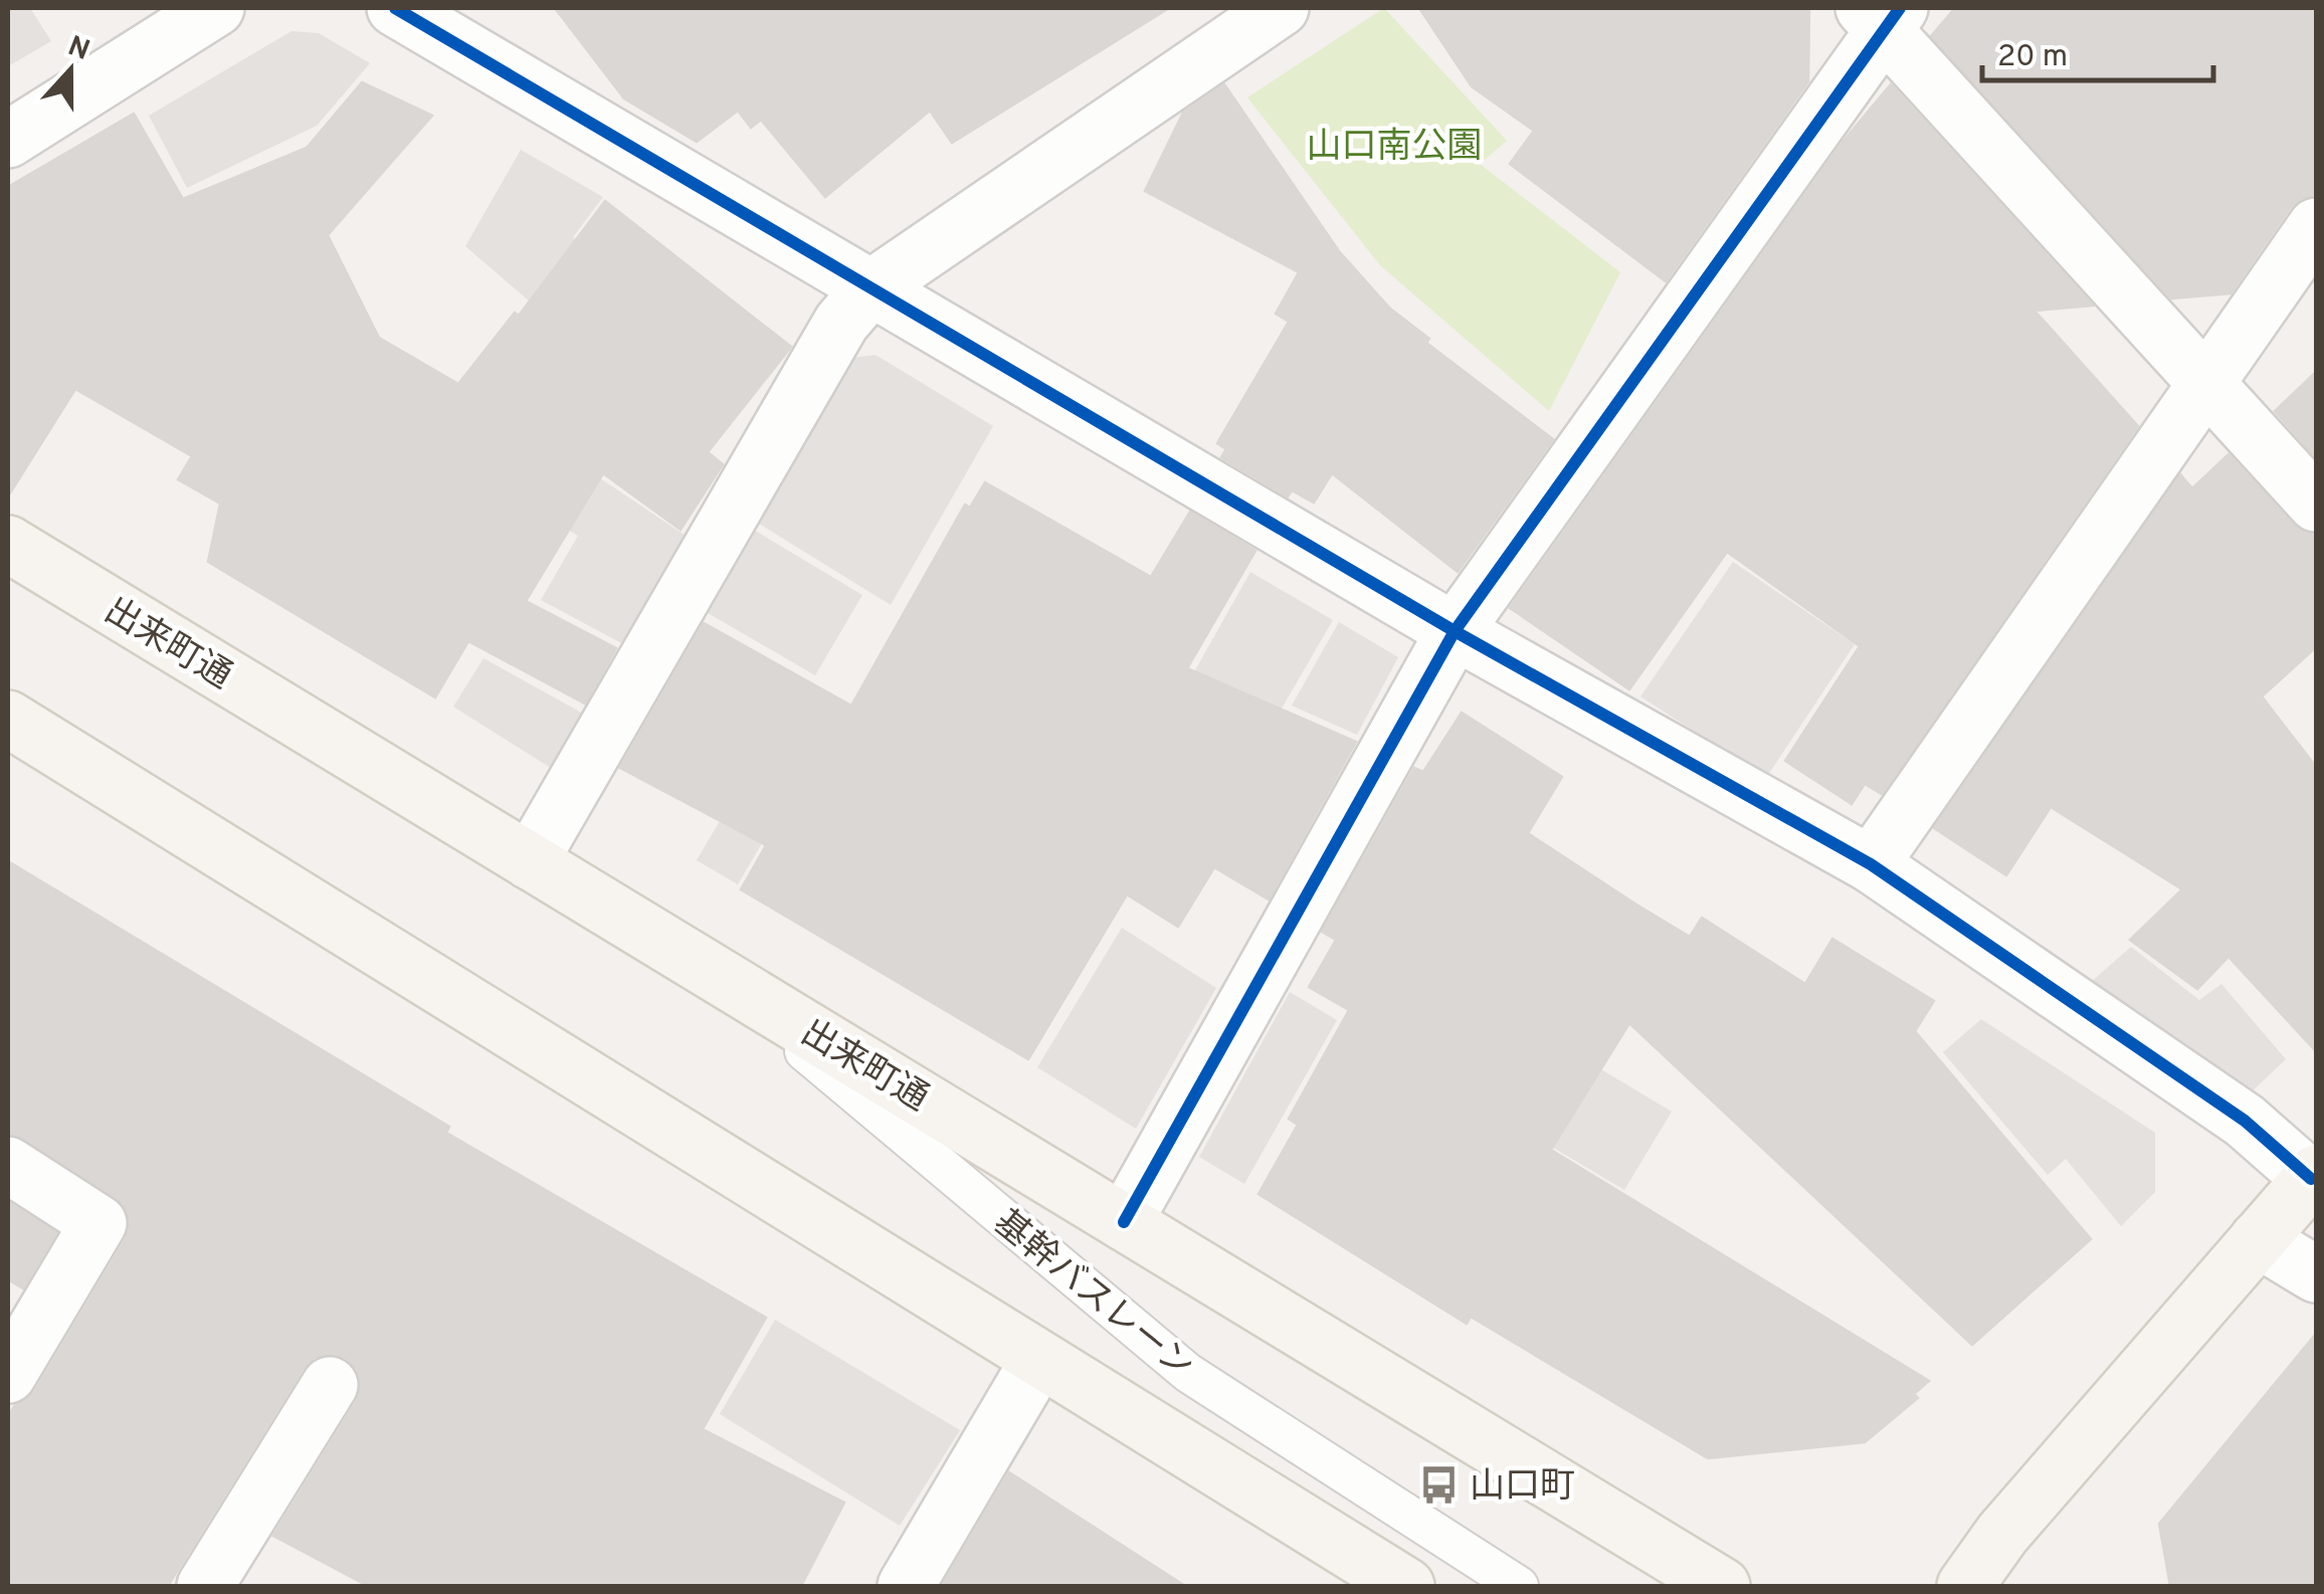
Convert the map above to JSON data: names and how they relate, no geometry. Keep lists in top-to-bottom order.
{
  "streets": {
    "main road": ["出来町通"],
    "lane": ["基幹バスレーン"]
  },
  "crossings": [
    ["出来町通", "基幹バスレーン"]
  ],
  "parks": ["山口南公園"],
  "places": {
    "bus stop": ["山口町"]
  },
  "scale_bar": "20 m",
  "north": "top"
}
